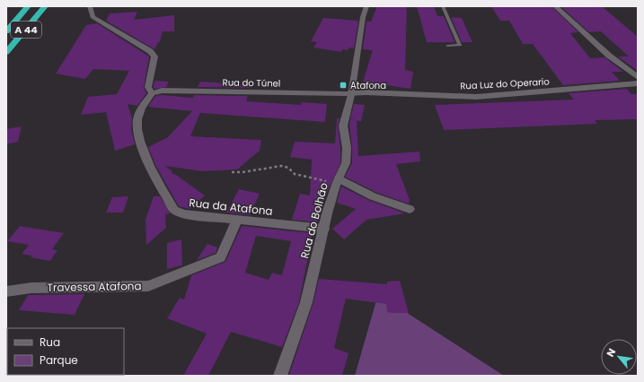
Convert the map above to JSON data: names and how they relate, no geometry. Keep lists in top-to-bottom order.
{
  "streets": {
    "highway": ["A 44"],
    "street": [
      "Rua do Túnel",
      "Rua Luz do Operario",
      "Rua da Atafona",
      "Rua do Bolhão",
      "Travessa Atafona"
    ]
  },
  "crossings": [
    ["Rua do Túnel", "Rua Luz do Operario"],
    ["Rua do Túnel", "Rua da Atafona"],
    ["Rua do Túnel", "Rua do Bolhão"],
    ["Rua Luz do Operario", "Rua do Bolhão"],
    ["Rua da Atafona", "Rua do Bolhão"],
    ["Rua da Atafona", "Travessa Atafona"]
  ],
  "places": {
    "transit": ["Atafona"]
  },
  "legend": ["Rua", "Parque"],
  "north": "top left"
}
